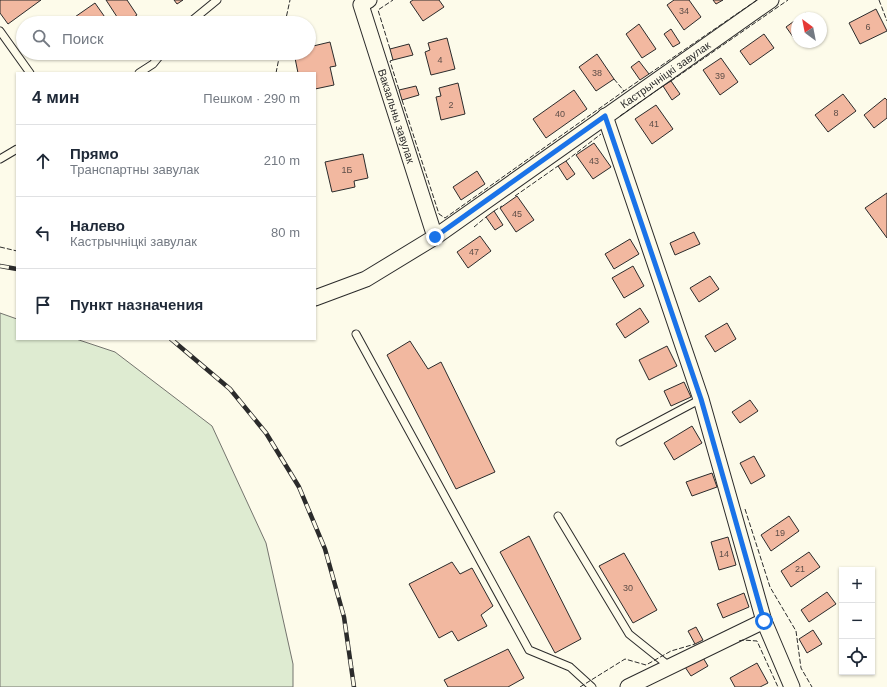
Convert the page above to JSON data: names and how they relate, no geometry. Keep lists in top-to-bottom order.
{
  "streets": {
    "street": ["Кастрычніцкі завулак", "Вакзальны завулак"]
  },
  "crossings": [
    ["Кастрычніцкі завулак", "Вакзальны завулак"]
  ],
  "house_numbers": [
    "34",
    "6",
    "4",
    "38",
    "39",
    "2",
    "8",
    "40",
    "41",
    "43",
    "1Б",
    "45",
    "47",
    "19",
    "14",
    "21",
    "30"
  ],
  "north": "top left",
  "page": {
    "search": "Поиск",
    "heading": ["4 мин", "Пешком · 290 m"],
    "list": [
      ["Прямо", "Транспартны завулак", "210 m"],
      ["Налево", "Кастрычніцкі завулак", "80 m"],
      "Пункт назначения"
    ],
    "map_buttons": ["+", "−"]
  }
}
